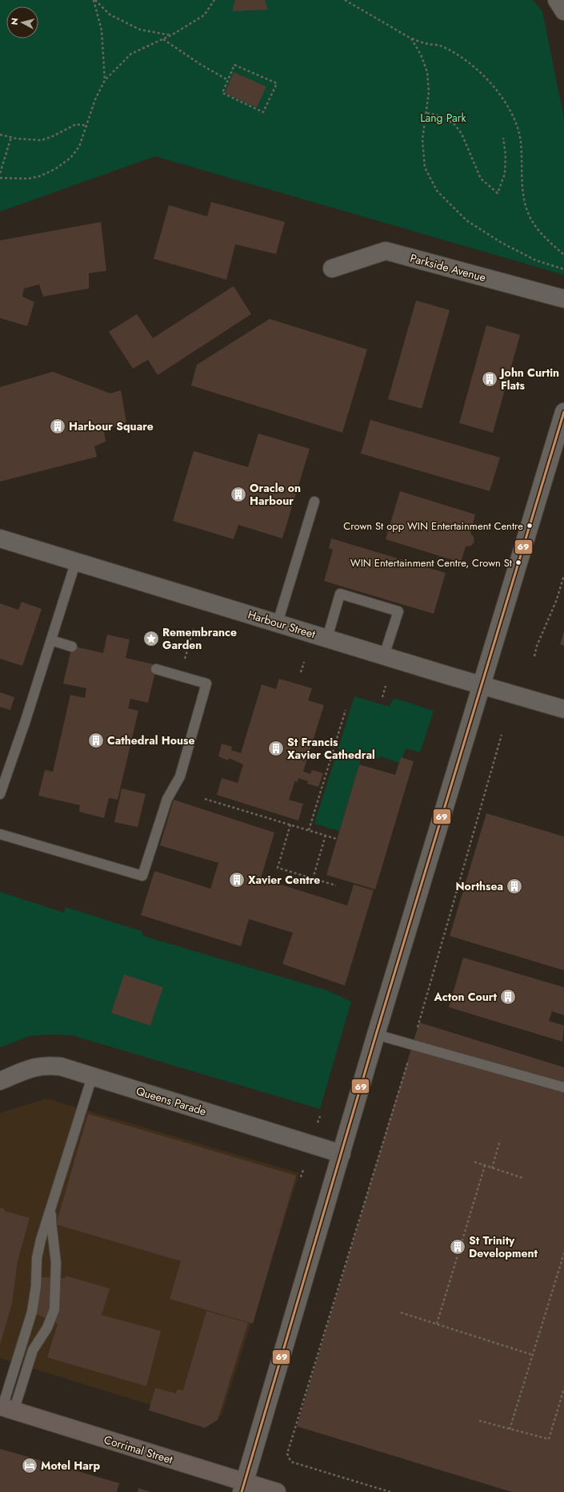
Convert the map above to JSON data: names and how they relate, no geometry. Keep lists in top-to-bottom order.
{
  "streets": {
    "main road": ["Corrimal Street"],
    "street": ["Parkside Avenue", "Harbour Street", "Queens Parade"]
  },
  "parks": ["Lang Park"],
  "places": {
    "building": [
      "John Curtin Flats",
      "Harbour Square",
      "Oracle on Harbour",
      "Cathedral House",
      "St Francis Xavier Cathedral",
      "Xavier Centre",
      "Northsea",
      "Acton Court",
      "St Trinity Development"
    ],
    "other": ["Crown St opp WIN Entertainment Centre", "WIN Entertainment Centre, Crown St"],
    "place": ["Remembrance Garden"],
    "hotel": ["Motel Harp"]
  },
  "lines": ["transit line 69"],
  "north": "left"
}
